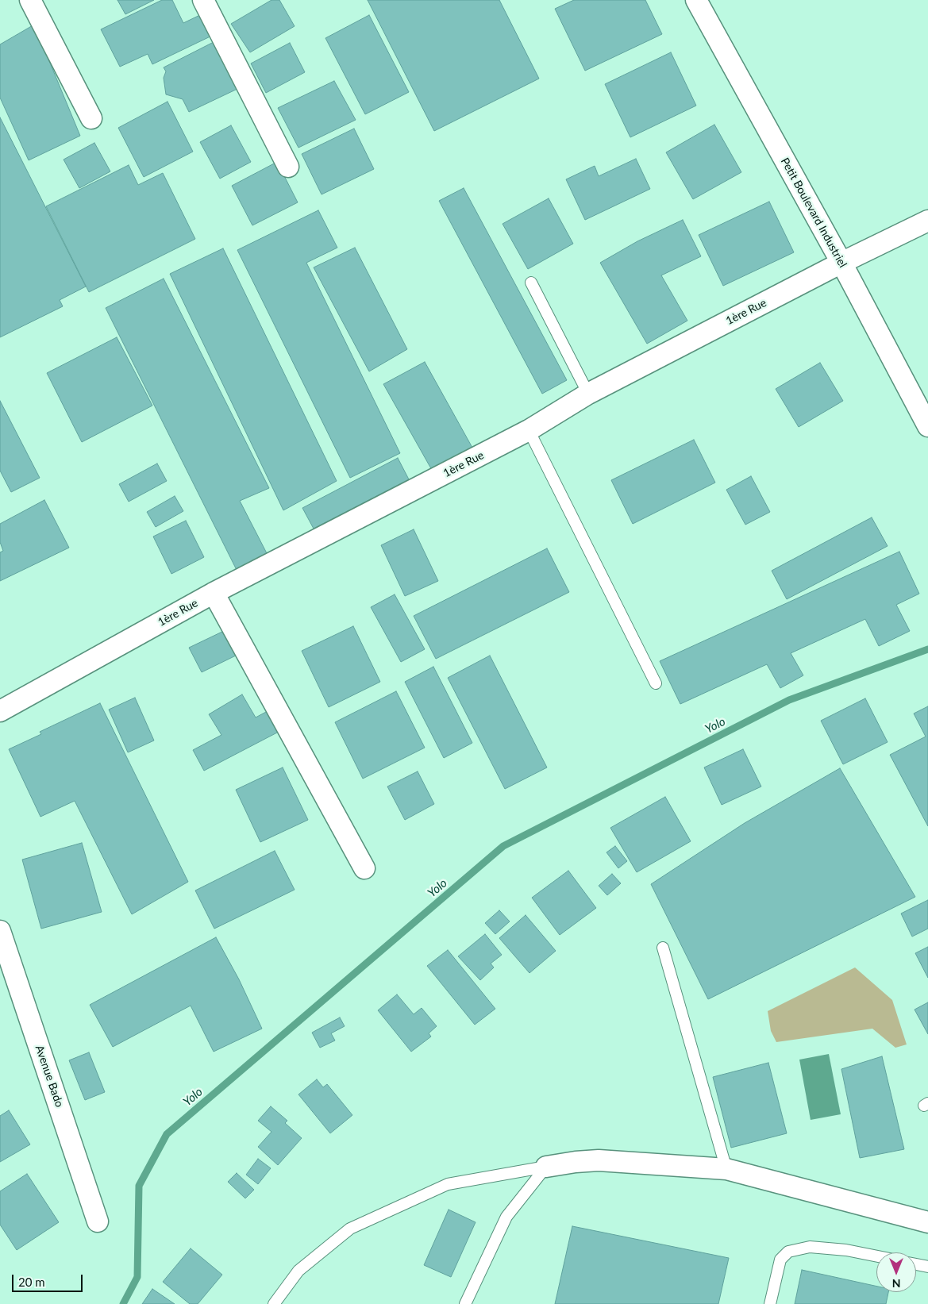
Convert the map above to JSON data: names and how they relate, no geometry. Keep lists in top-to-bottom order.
{
  "streets": {
    "street": ["Petit Boulevard Industriel", "1ère Rue", "Avenue Bado"]
  },
  "crossings": [
    ["Petit Boulevard Industriel", "1ère Rue"]
  ],
  "water": ["Yolo"],
  "scale_bar": "20 m",
  "north": "bottom"
}
